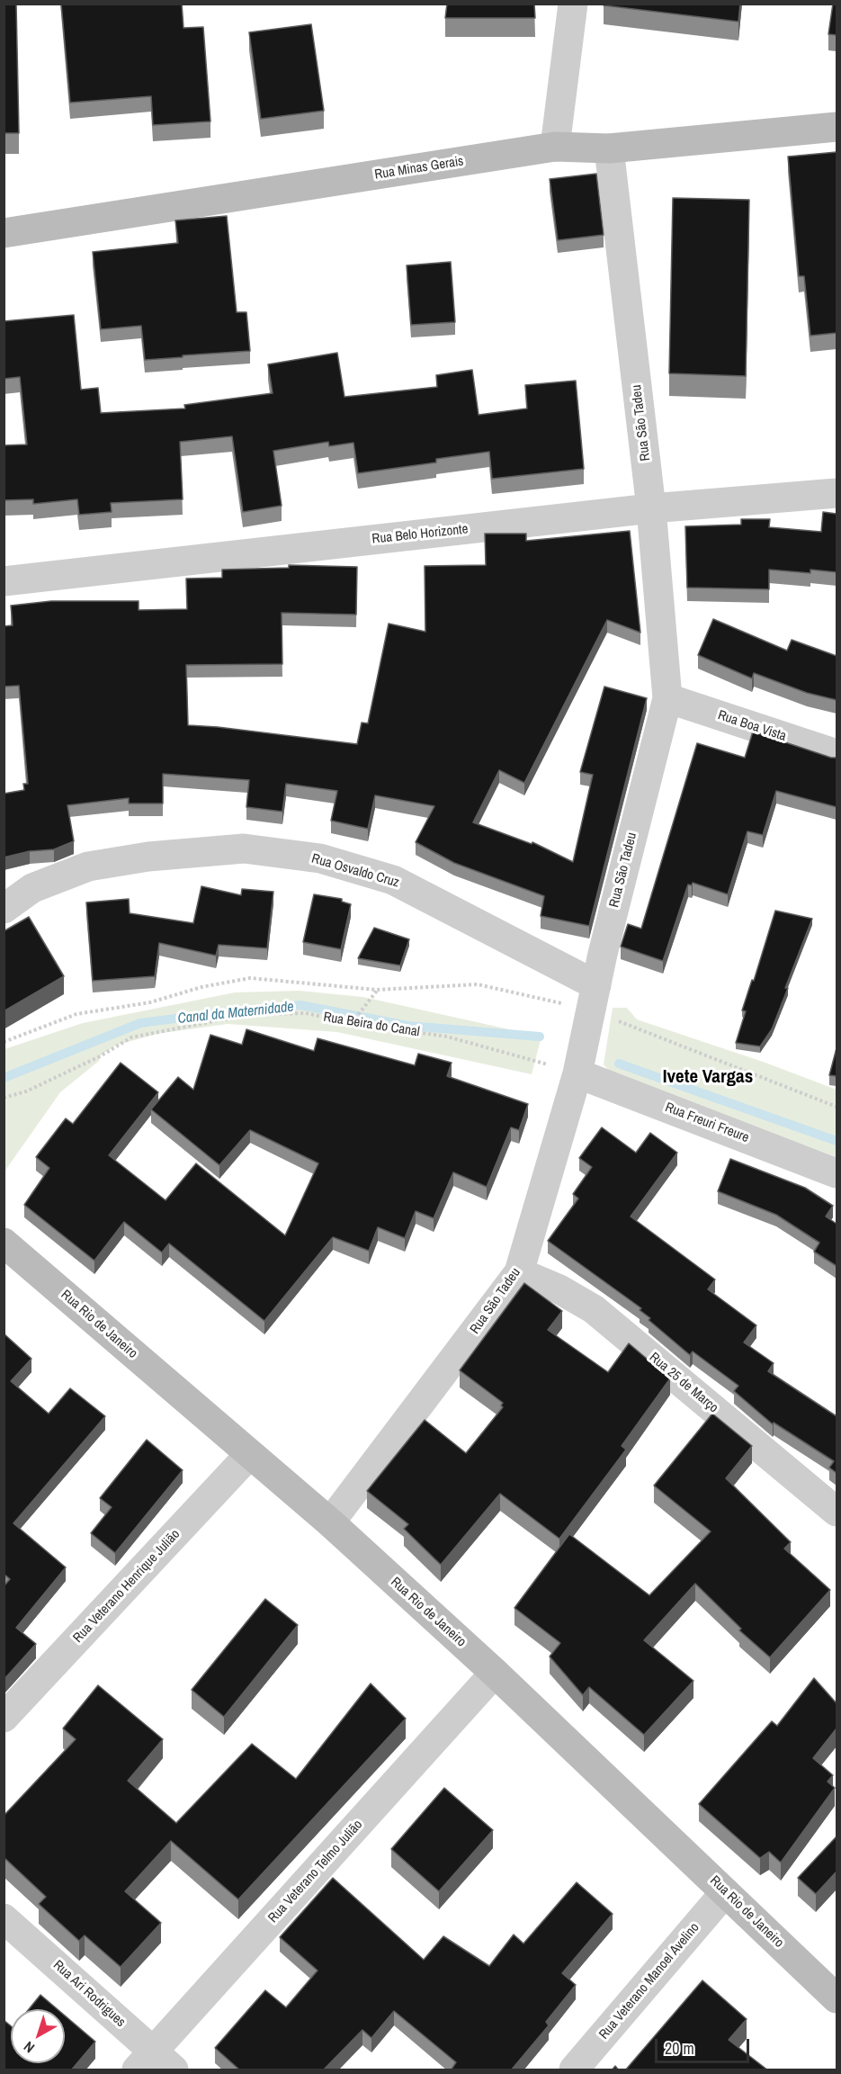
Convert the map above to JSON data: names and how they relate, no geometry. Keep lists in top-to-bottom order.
{
  "streets": {
    "main road": ["Rua Minas Gerais", "Rua Rio de Janeiro"],
    "street": [
      "Rua São Tadeu",
      "Rua Belo Horizonte",
      "Rua Boa Vista",
      "Rua Osvaldo Cruz",
      "Rua Freuri Freure",
      "Rua 25 de Março",
      "Rua Veterano Henrique Julião",
      "Rua Veterano Telmo Julião",
      "Rua Veterano Manoel Avelino",
      "Rua Ari Rodrigues"
    ],
    "path": ["Rua Beira do Canal"]
  },
  "crossings": [
    ["Rua Minas Gerais", "Rua São Tadeu"],
    ["Rua São Tadeu", "Rua Belo Horizonte"],
    ["Rua São Tadeu", "Rua Boa Vista"],
    ["Rua São Tadeu", "Rua Osvaldo Cruz"],
    ["Rua São Tadeu", "Rua Beira do Canal"],
    ["Rua São Tadeu", "Rua Freuri Freure"],
    ["Rua São Tadeu", "Rua Rio de Janeiro"],
    ["Rua São Tadeu", "Rua 25 de Março"],
    ["Rua Beira do Canal", "Rua Freuri Freure"],
    ["Rua Rio de Janeiro", "Rua Veterano Henrique Julião"],
    ["Rua Rio de Janeiro", "Rua Veterano Telmo Julião"],
    ["Rua Rio de Janeiro", "Rua Veterano Manoel Avelino"],
    ["Rua Veterano Telmo Julião", "Rua Ari Rodrigues"]
  ],
  "districts": ["Ivete Vargas"],
  "water": ["Canal da Maternidade"],
  "scale_bar": "20 m",
  "north": "bottom left"
}
